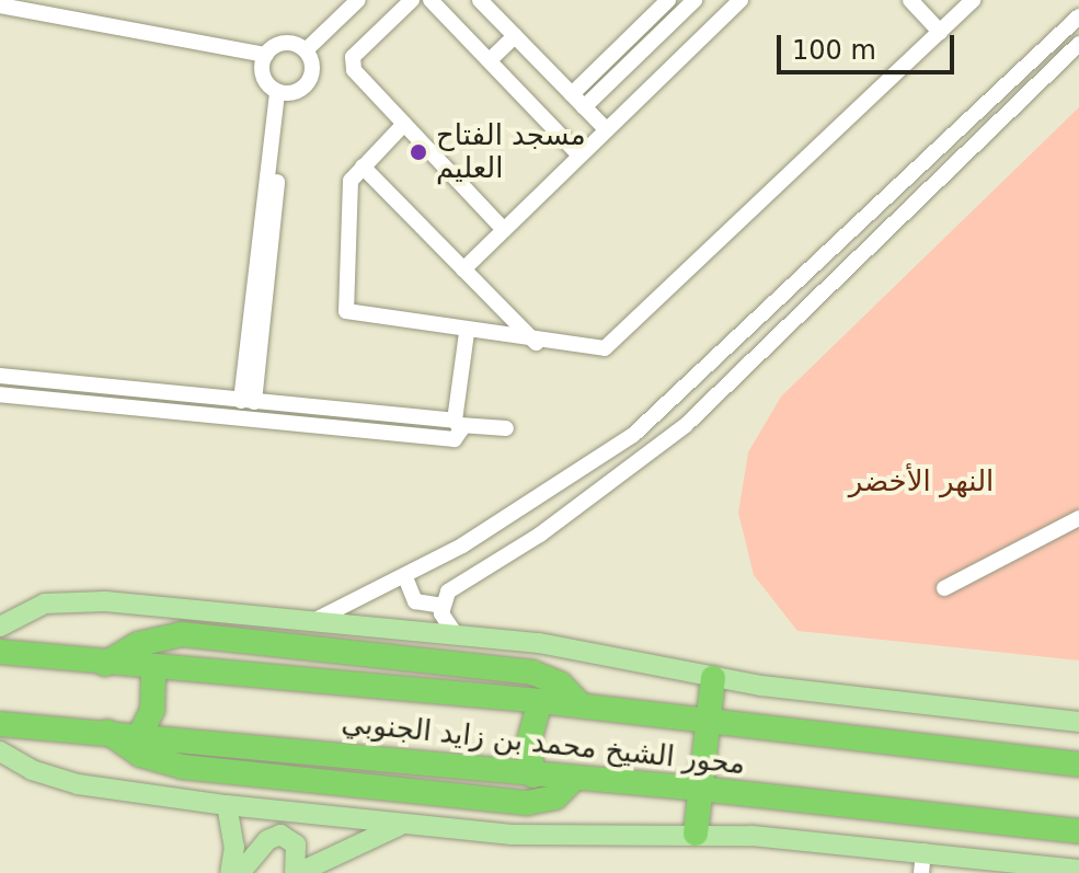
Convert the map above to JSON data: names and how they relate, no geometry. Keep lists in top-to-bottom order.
{
  "streets": {
    "highway": ["محور الشيخ محمد بن زايد الجنوبي"]
  },
  "parks": ["النهر الأخضر"],
  "places": ["مسجد الفتاح العليم"],
  "scale_bar": "100 m"
}
